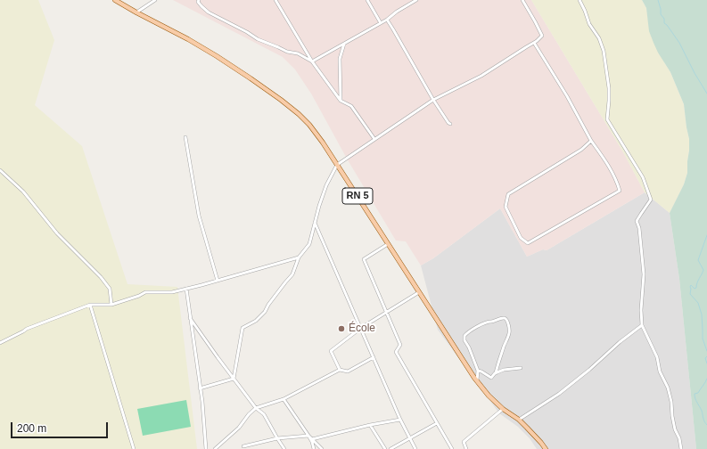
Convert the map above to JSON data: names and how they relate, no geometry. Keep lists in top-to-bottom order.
{
  "streets": {
    "main road": ["RN 5"]
  },
  "places": ["École"],
  "scale_bar": "200 m"
}
